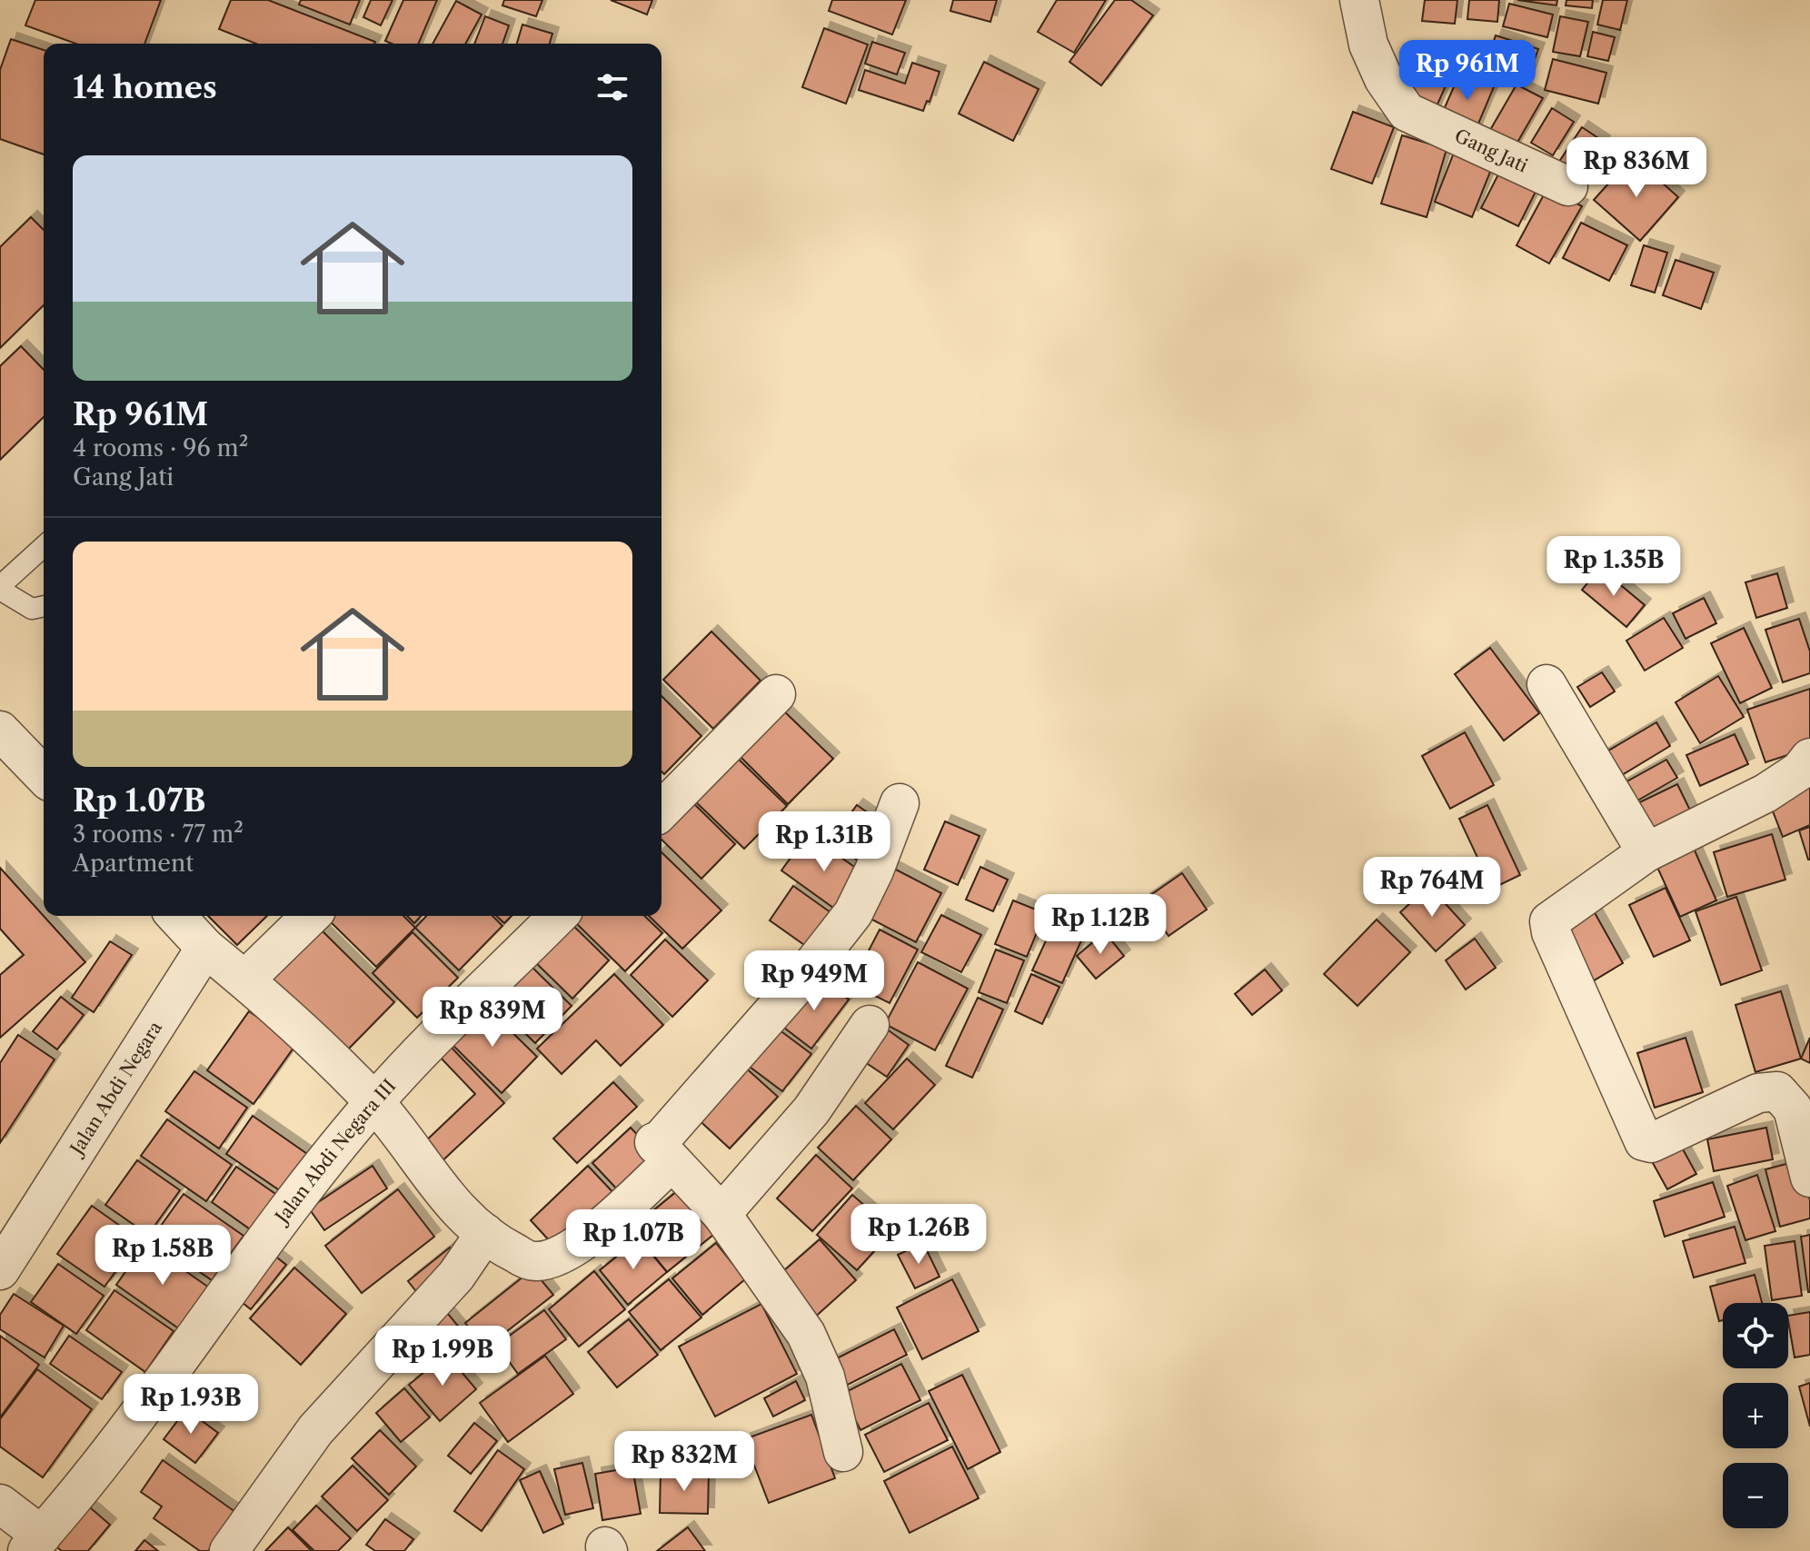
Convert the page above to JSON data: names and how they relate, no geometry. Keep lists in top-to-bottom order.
{
  "streets": {
    "street": ["Gang Jati", "Jalan Abdi Negara", "Jalan Abdi Negara III"]
  },
  "page": {
    "price": [
      "Rp 961M",
      "Rp 836M",
      "Rp 1.35B",
      "Rp 1.31B",
      "Rp 764M",
      "Rp 1.12B",
      "Rp 949M",
      "Rp 839M",
      "Rp 1.26B",
      "Rp 1.07B",
      "Rp 1.58B",
      "Rp 1.99B",
      "Rp 1.93B",
      "Rp 832M"
    ],
    "heading": "14 homes",
    "list": [
      {
        "name": "Rp 961M",
        "note": "4 rooms · 96 m² · Gang Jati"
      },
      {
        "name": "Rp 1.07B",
        "note": "3 rooms · 77 m² · Apartment"
      }
    ],
    "map_buttons": ["+", "−"]
  }
}
